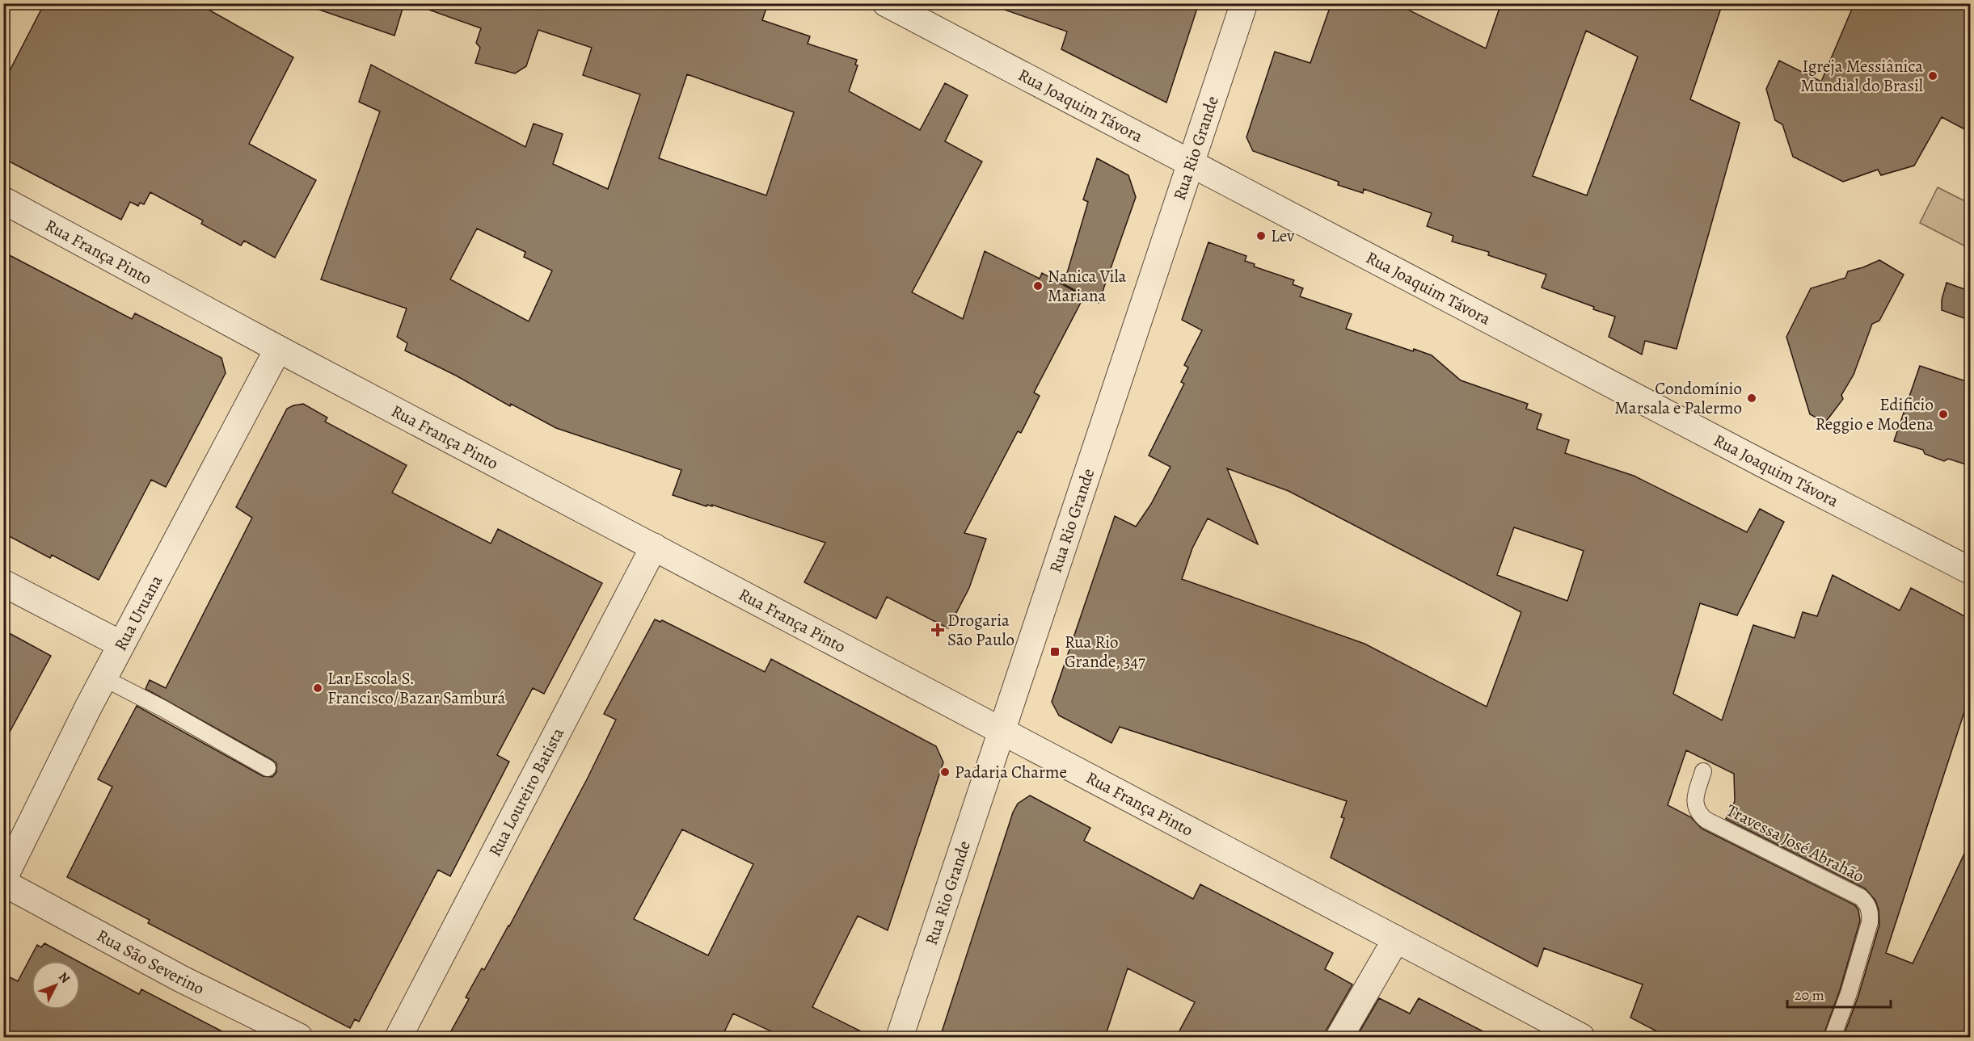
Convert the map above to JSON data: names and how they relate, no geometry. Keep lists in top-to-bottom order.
{
  "streets": {
    "street": [
      "Rua Joaquim Távora",
      "Rua Rio Grande",
      "Rua França Pinto",
      "Rua Uruana",
      "Rua Loureiro Batista",
      "Rua São Severino"
    ],
    "lane": ["Travessa José Abrahão"]
  },
  "crossings": [
    ["Rua Joaquim Távora", "Rua Rio Grande"],
    ["Rua Rio Grande", "Rua França Pinto"],
    ["Rua França Pinto", "Rua Uruana"],
    ["Rua França Pinto", "Rua Loureiro Batista"],
    ["Rua Uruana", "Rua São Severino"]
  ],
  "places": {
    "other": [
      "Igreja Messiânica Mundial do Brasil",
      "Lev",
      "Nanica Vila Mariana",
      "Condomínio Marsala e Palermo",
      "Edificio Reggio e Modena",
      "Lar Escola S. Francisco/Bazar Samburá",
      "Padaria Charme"
    ],
    "health": ["Drogaria São Paulo"],
    "transit": ["Rua Rio Grande, 347"]
  },
  "scale_bar": "20 m",
  "north": "top right"
}
